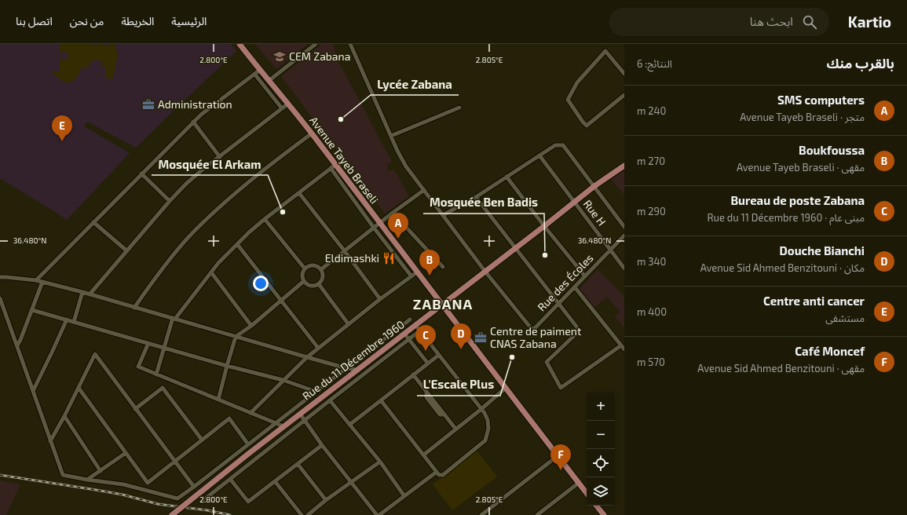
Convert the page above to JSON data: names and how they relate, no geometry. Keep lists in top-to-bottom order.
{
  "streets": {
    "main road": ["Avenue Tayeb Braseli", "Rue du 11 Décembre 1960"],
    "street": ["Rue H", "Rue des Écoles"]
  },
  "crossings": [
    ["Avenue Tayeb Braseli", "Rue du 11 Décembre 1960"],
    ["Rue H", "Rue des Écoles"],
    ["Rue H", "Rue du 11 Décembre 1960"],
    ["Rue des Écoles", "Rue du 11 Décembre 1960"]
  ],
  "districts": ["ZABANA"],
  "places": {
    "school or university": ["CEM Zabana"],
    "office": ["Administration", "Centre de paiment CNAS Zabana"],
    "other": [
      "Lycée Zabana",
      "Mosquée El Arkam",
      "Mosquée Ben Badis",
      "L'Escale Plus"
    ],
    "restaurant": ["Eldimashki"]
  },
  "page": {
    "header": "Kartio",
    "search": "ابحث هنا",
    "nav": [
      "الرئيسية",
      "الخريطة",
      "من نحن",
      "اتصل بنا"
    ],
    "heading": ["بالقرب منك", "النتائج: 6"],
    "list": [
      {
        "mark": "A",
        "name": "SMS computers",
        "note": "متجر · Avenue Tayeb Braseli",
        "value": "240 m"
      },
      {
        "mark": "B",
        "name": "Boukfoussa",
        "note": "مقهى · Avenue Tayeb Braseli",
        "value": "270 m"
      },
      {
        "mark": "C",
        "name": "Bureau de poste Zabana",
        "note": "مبنى عام · Rue du 11 Décembre 1960",
        "value": "290 m"
      },
      {
        "mark": "D",
        "name": "Douche Bianchi",
        "note": "مكان · Avenue Sid Ahmed Benzitouni",
        "value": "340 m"
      },
      {
        "mark": "E",
        "name": "Centre anti cancer",
        "note": "مستشفى",
        "value": "400 m"
      },
      {
        "mark": "F",
        "name": "Café Moncef",
        "note": "مقهى · Avenue Sid Ahmed Benzitouni",
        "value": "570 m"
      }
    ],
    "pins": [
      "E",
      "A",
      "B",
      "D",
      "C",
      "F"
    ],
    "map_buttons": ["+", "−"]
  },
  "coordinates": ["2.800°E", "2.805°E", "36.480°N"]
}
